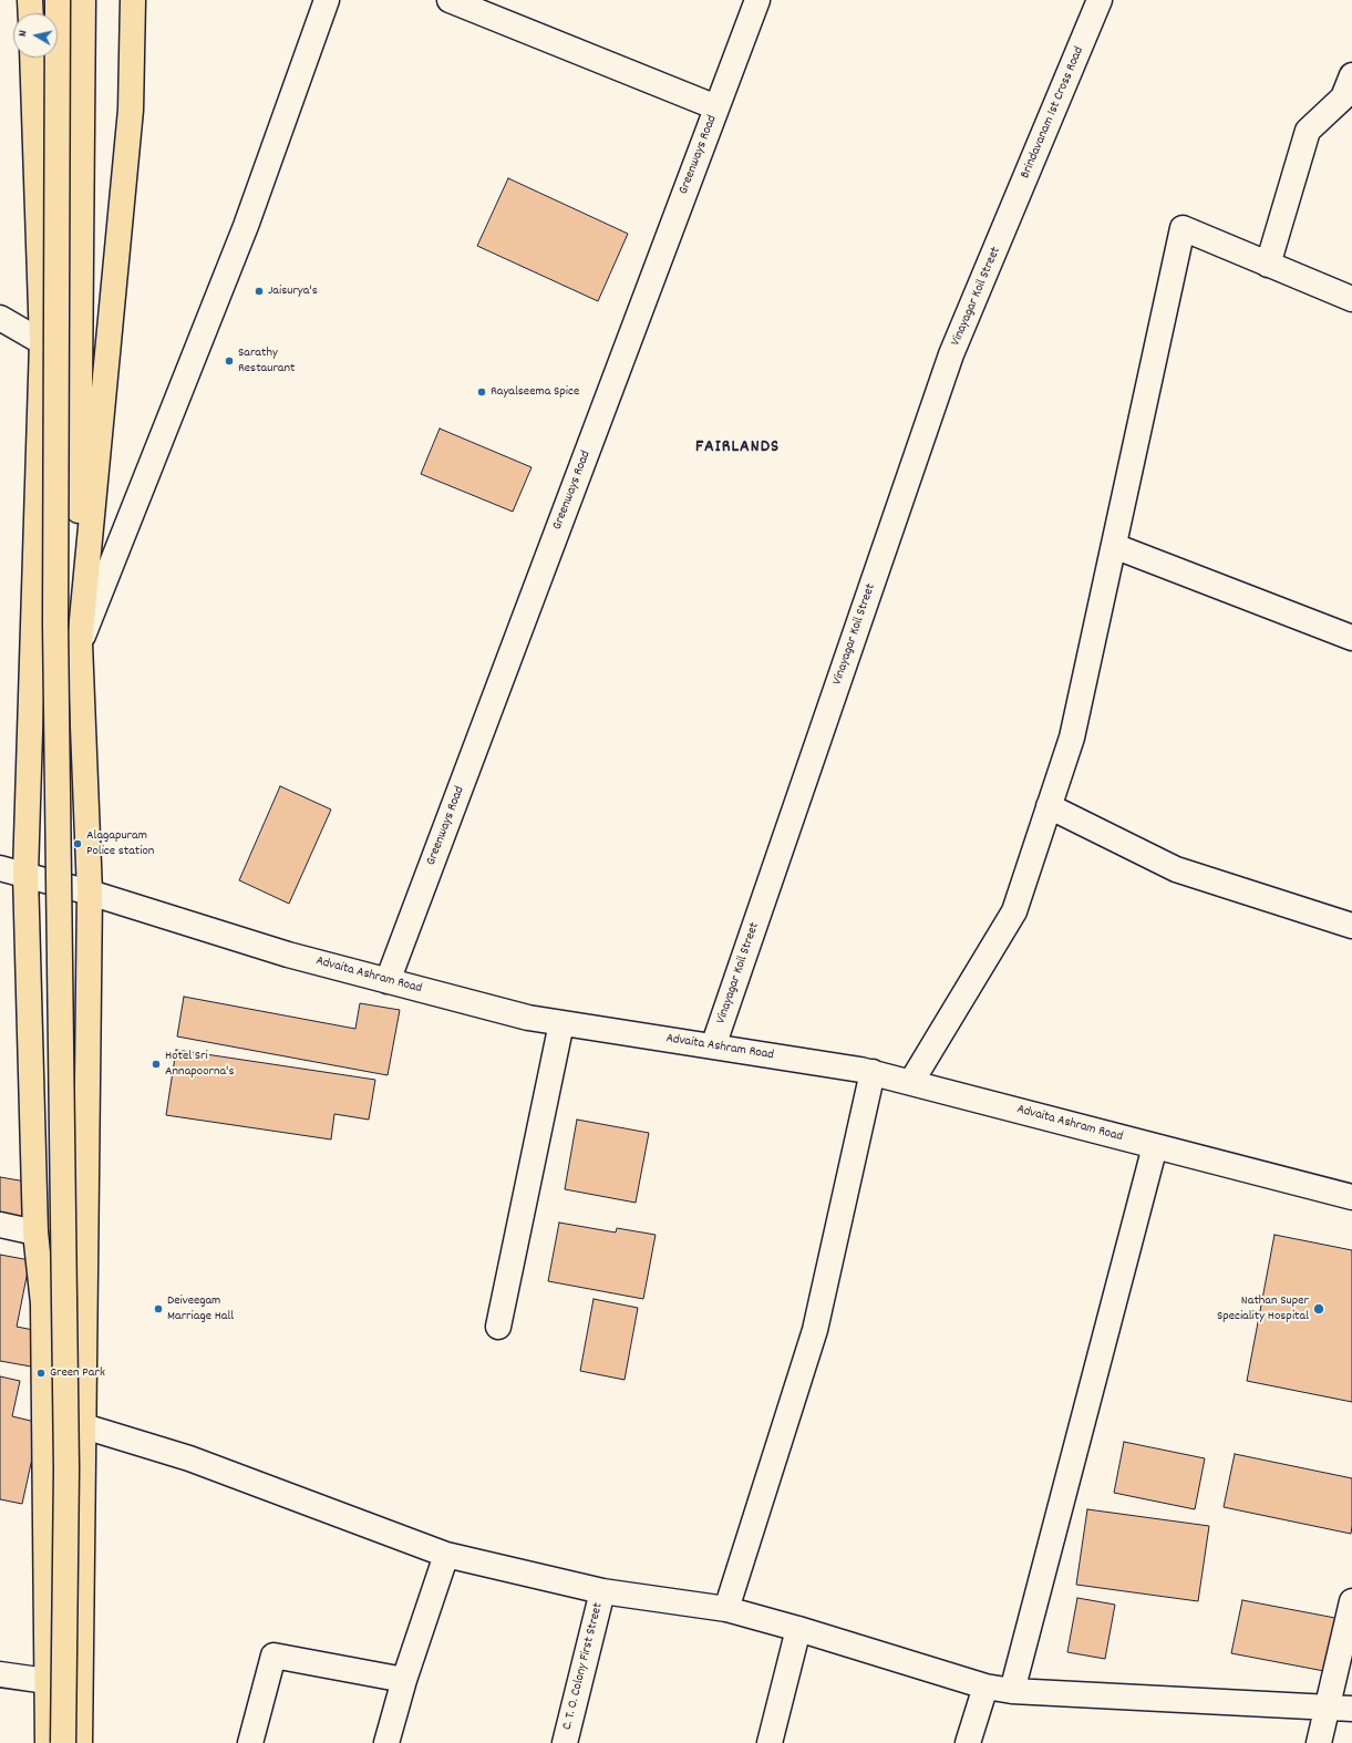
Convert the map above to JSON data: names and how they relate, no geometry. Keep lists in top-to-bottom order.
{
  "streets": {
    "street": [
      "Brindavanam 1st Cross Road",
      "Greenways Road",
      "Vinayagar Koil Street",
      "Advaita Ashram Road",
      "C. T. O. Colony First Street"
    ]
  },
  "crossings": [
    ["Brindavanam 1st Cross Road", "Vinayagar Koil Street"],
    ["Greenways Road", "Advaita Ashram Road"],
    ["Vinayagar Koil Street", "Advaita Ashram Road"]
  ],
  "districts": ["FAIRLANDS"],
  "places": [
    "Jaisurya's",
    "Sarathy Restaurant",
    "Rayalseema Spice",
    "Alagapuram Police station",
    "Hotel Sri Annapoorna's",
    "Deiveegam Marriage Hall",
    "Nathan Super Speciality Hospital",
    "Green Park"
  ],
  "north": "left"
}
